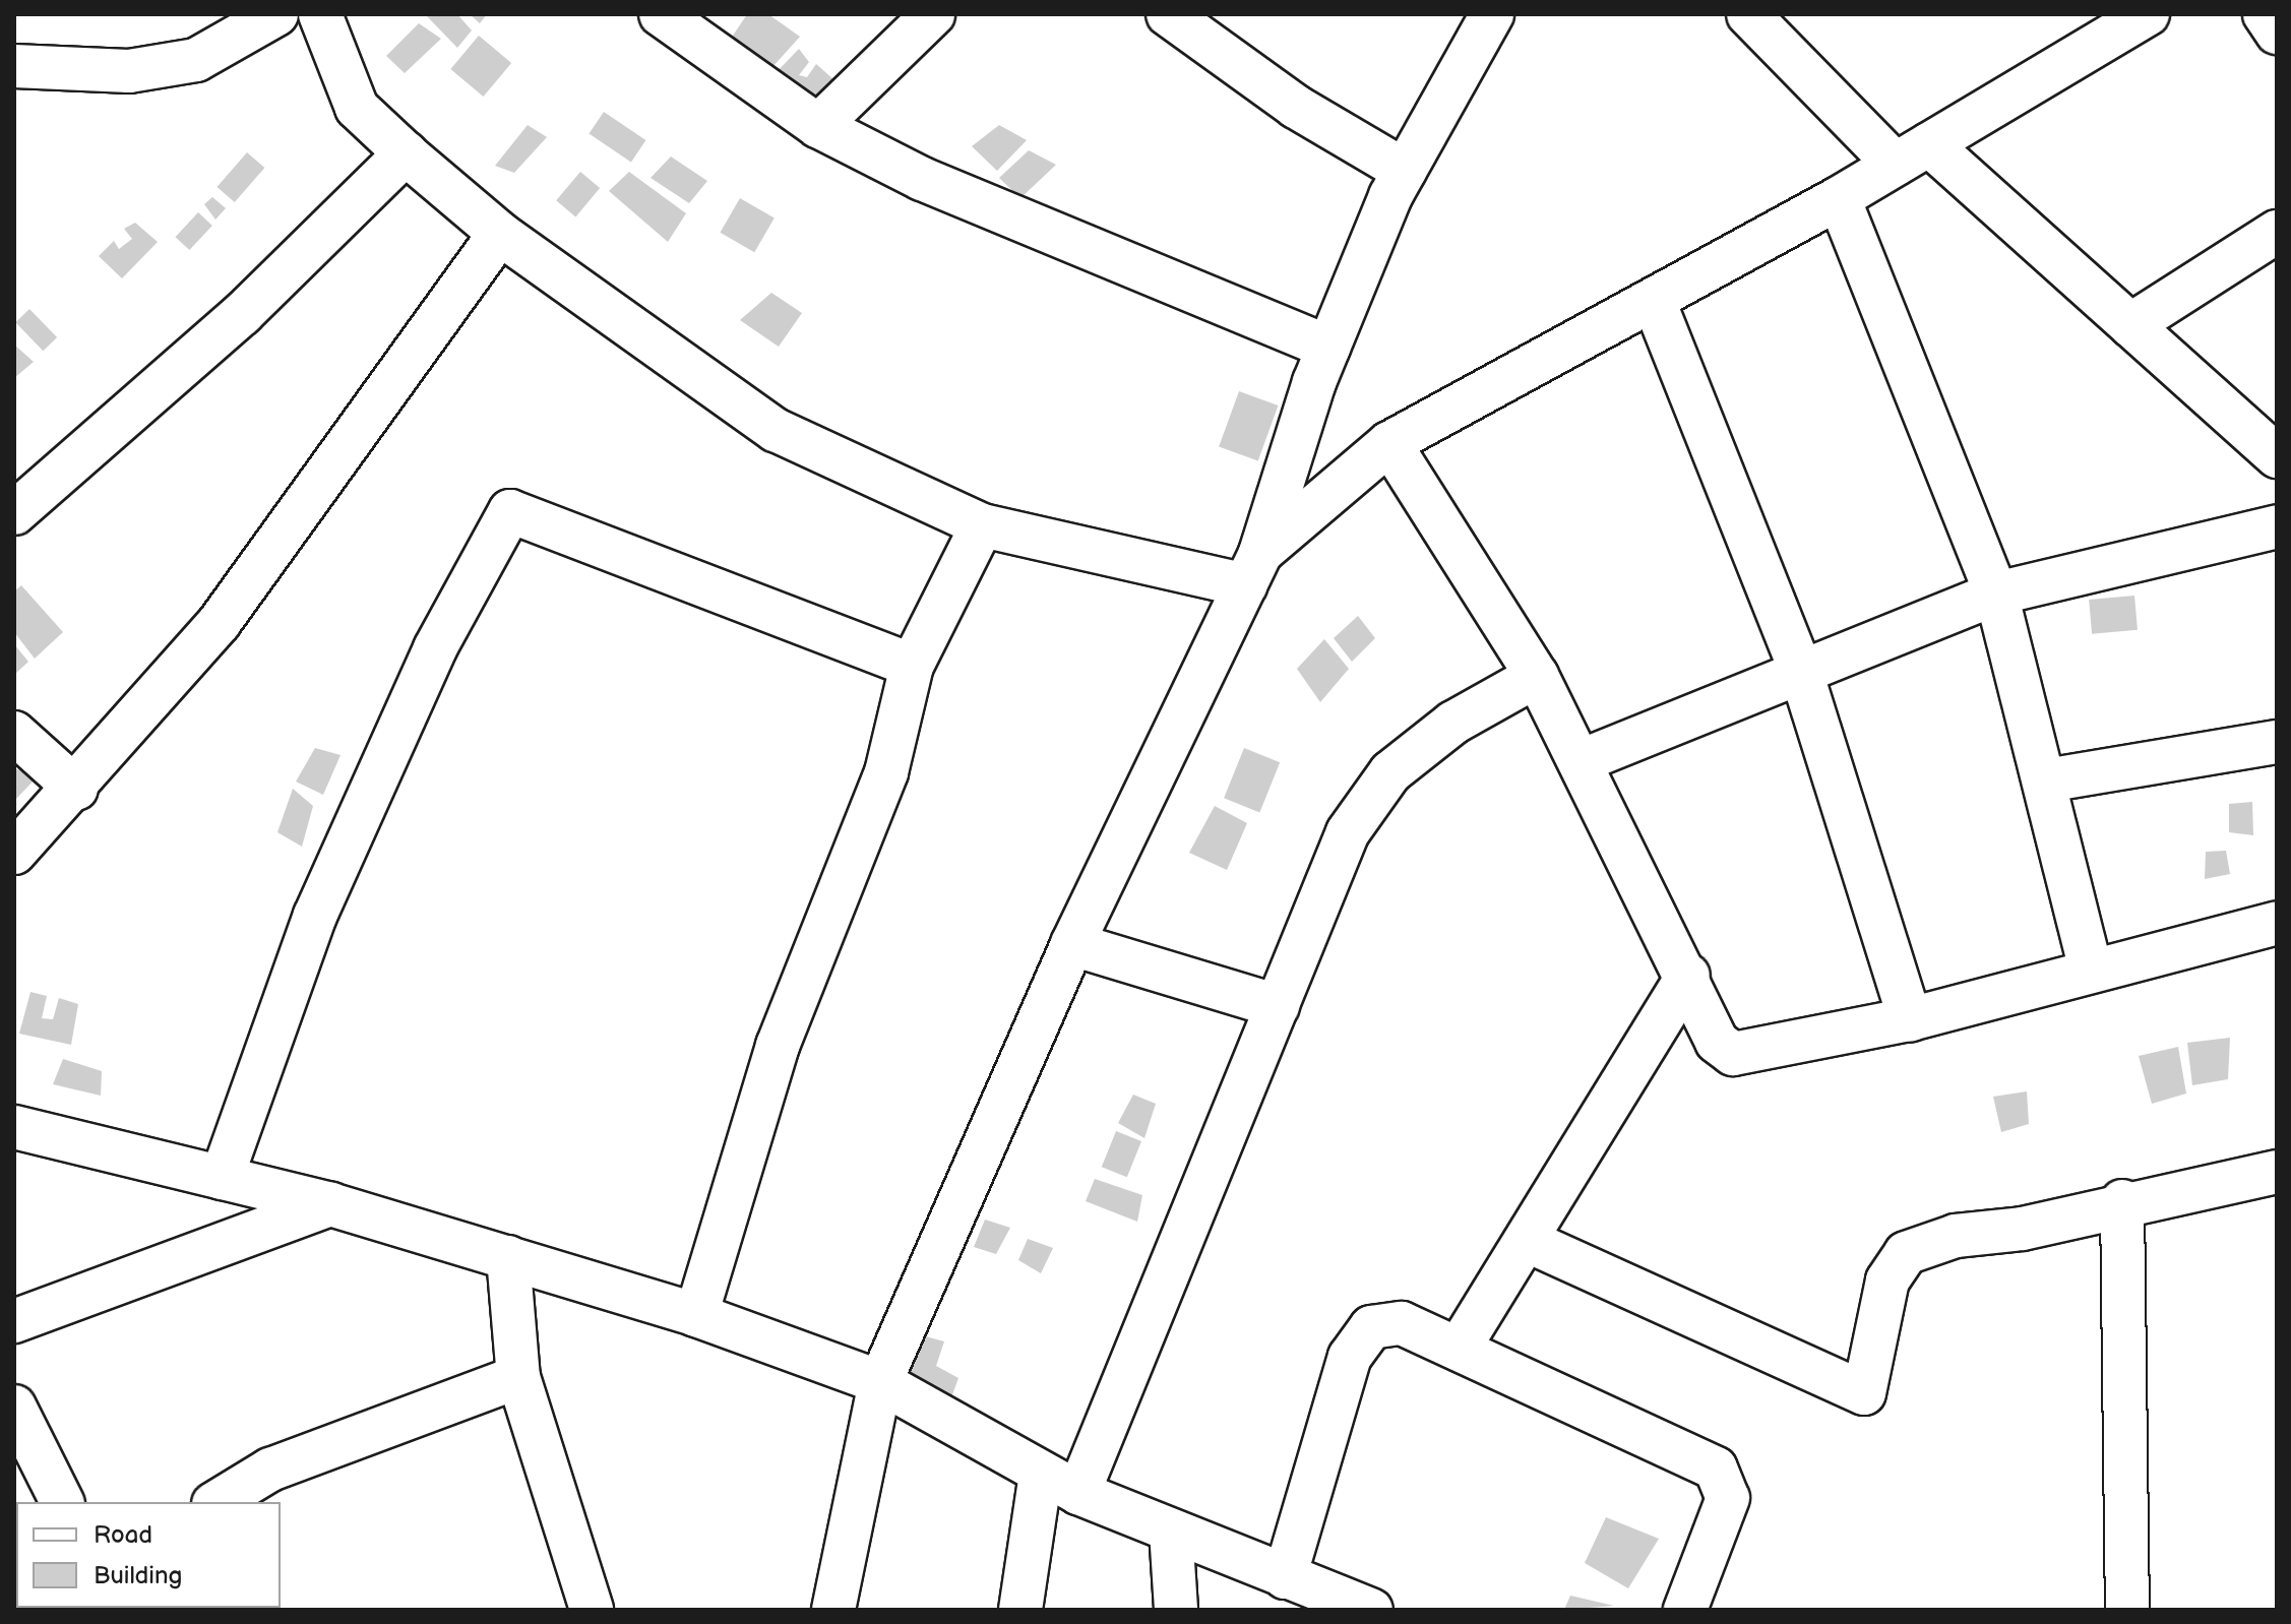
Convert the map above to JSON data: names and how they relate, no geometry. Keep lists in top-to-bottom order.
{
  "legend": ["Road", "Building"]
}
